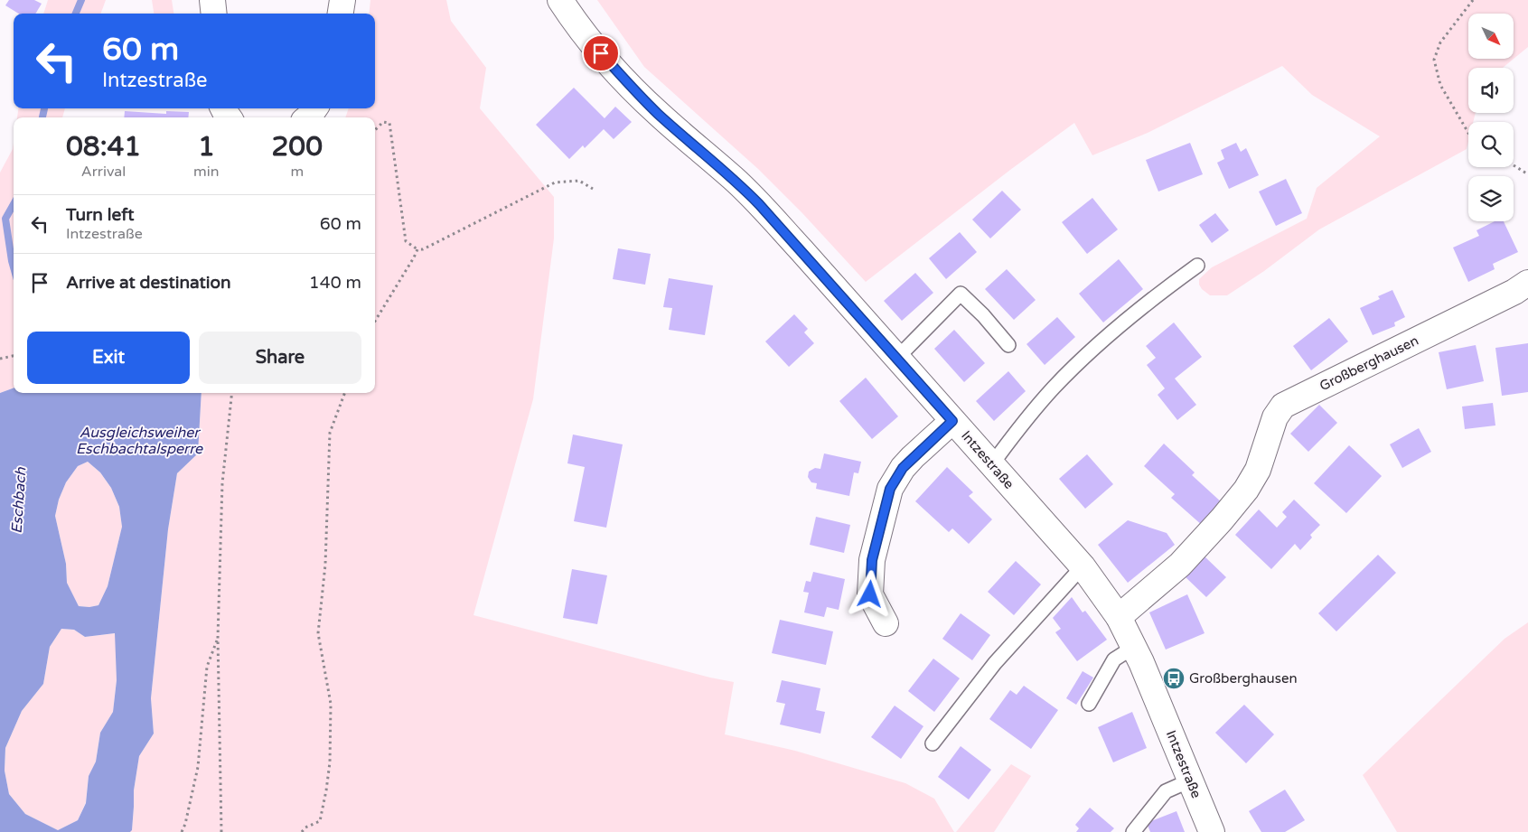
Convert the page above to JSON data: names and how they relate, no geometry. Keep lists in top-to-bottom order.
{
  "streets": {
    "main road": ["Großberghausen", "Intzestraße"]
  },
  "crossings": [
    ["Großberghausen", "Intzestraße"]
  ],
  "water": ["Ausgleichsweiher Eschbachtalsperre", "Eschbach"],
  "places": {
    "bus stop": ["Großberghausen"]
  },
  "north": "bottom right",
  "page": {
    "turn": ["60 m", "Intzestraße"],
    "eta": [
      "08:41",
      "Arrival",
      "1",
      "min",
      "200",
      "m"
    ],
    "list": [
      {
        "name": "Turn left",
        "note": "Intzestraße",
        "value": "60 m"
      },
      {
        "name": "Arrive at destination",
        "value": "140 m"
      }
    ],
    "buttons": ["Exit", "Share"]
  }
}
